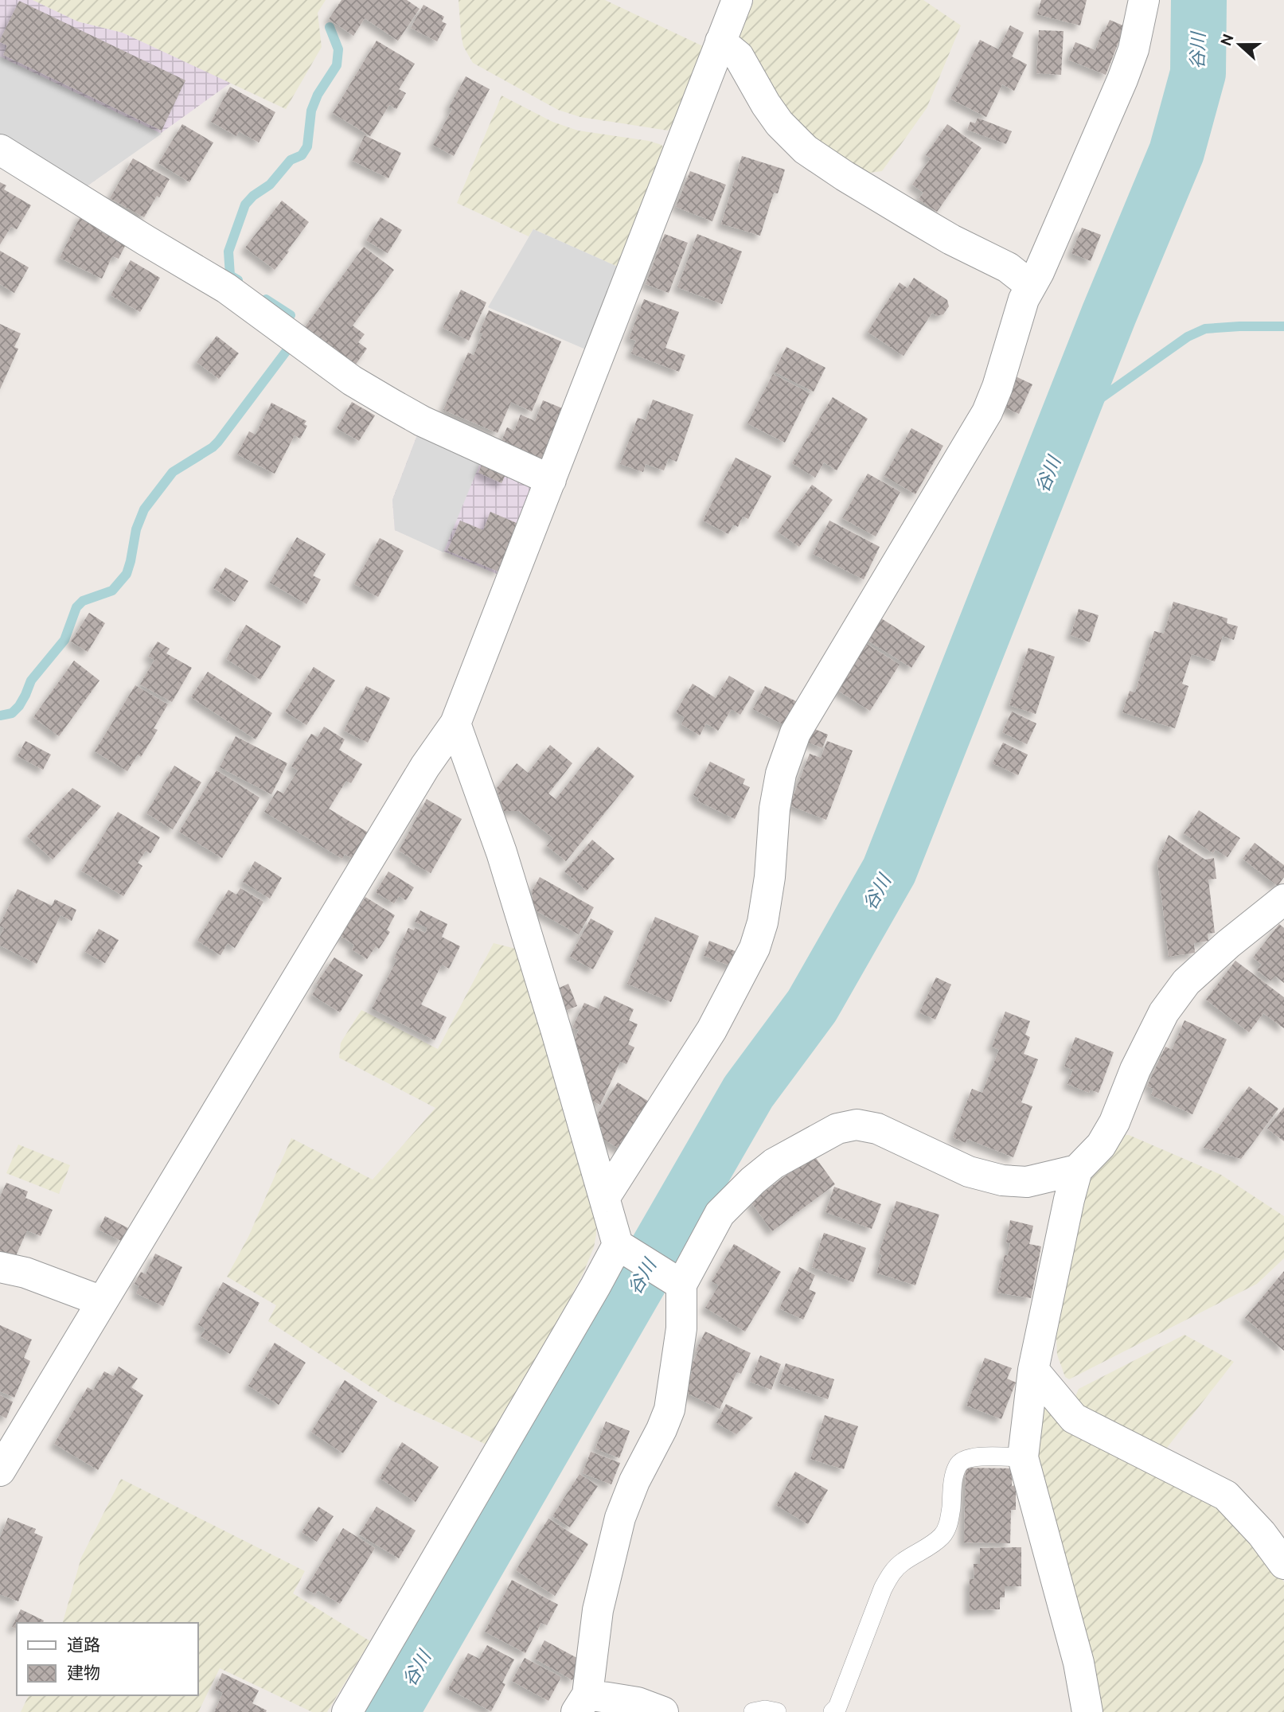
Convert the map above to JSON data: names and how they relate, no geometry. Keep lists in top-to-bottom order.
{
  "water": ["谷川"],
  "legend": ["道路", "建物"],
  "north": "left"
}
